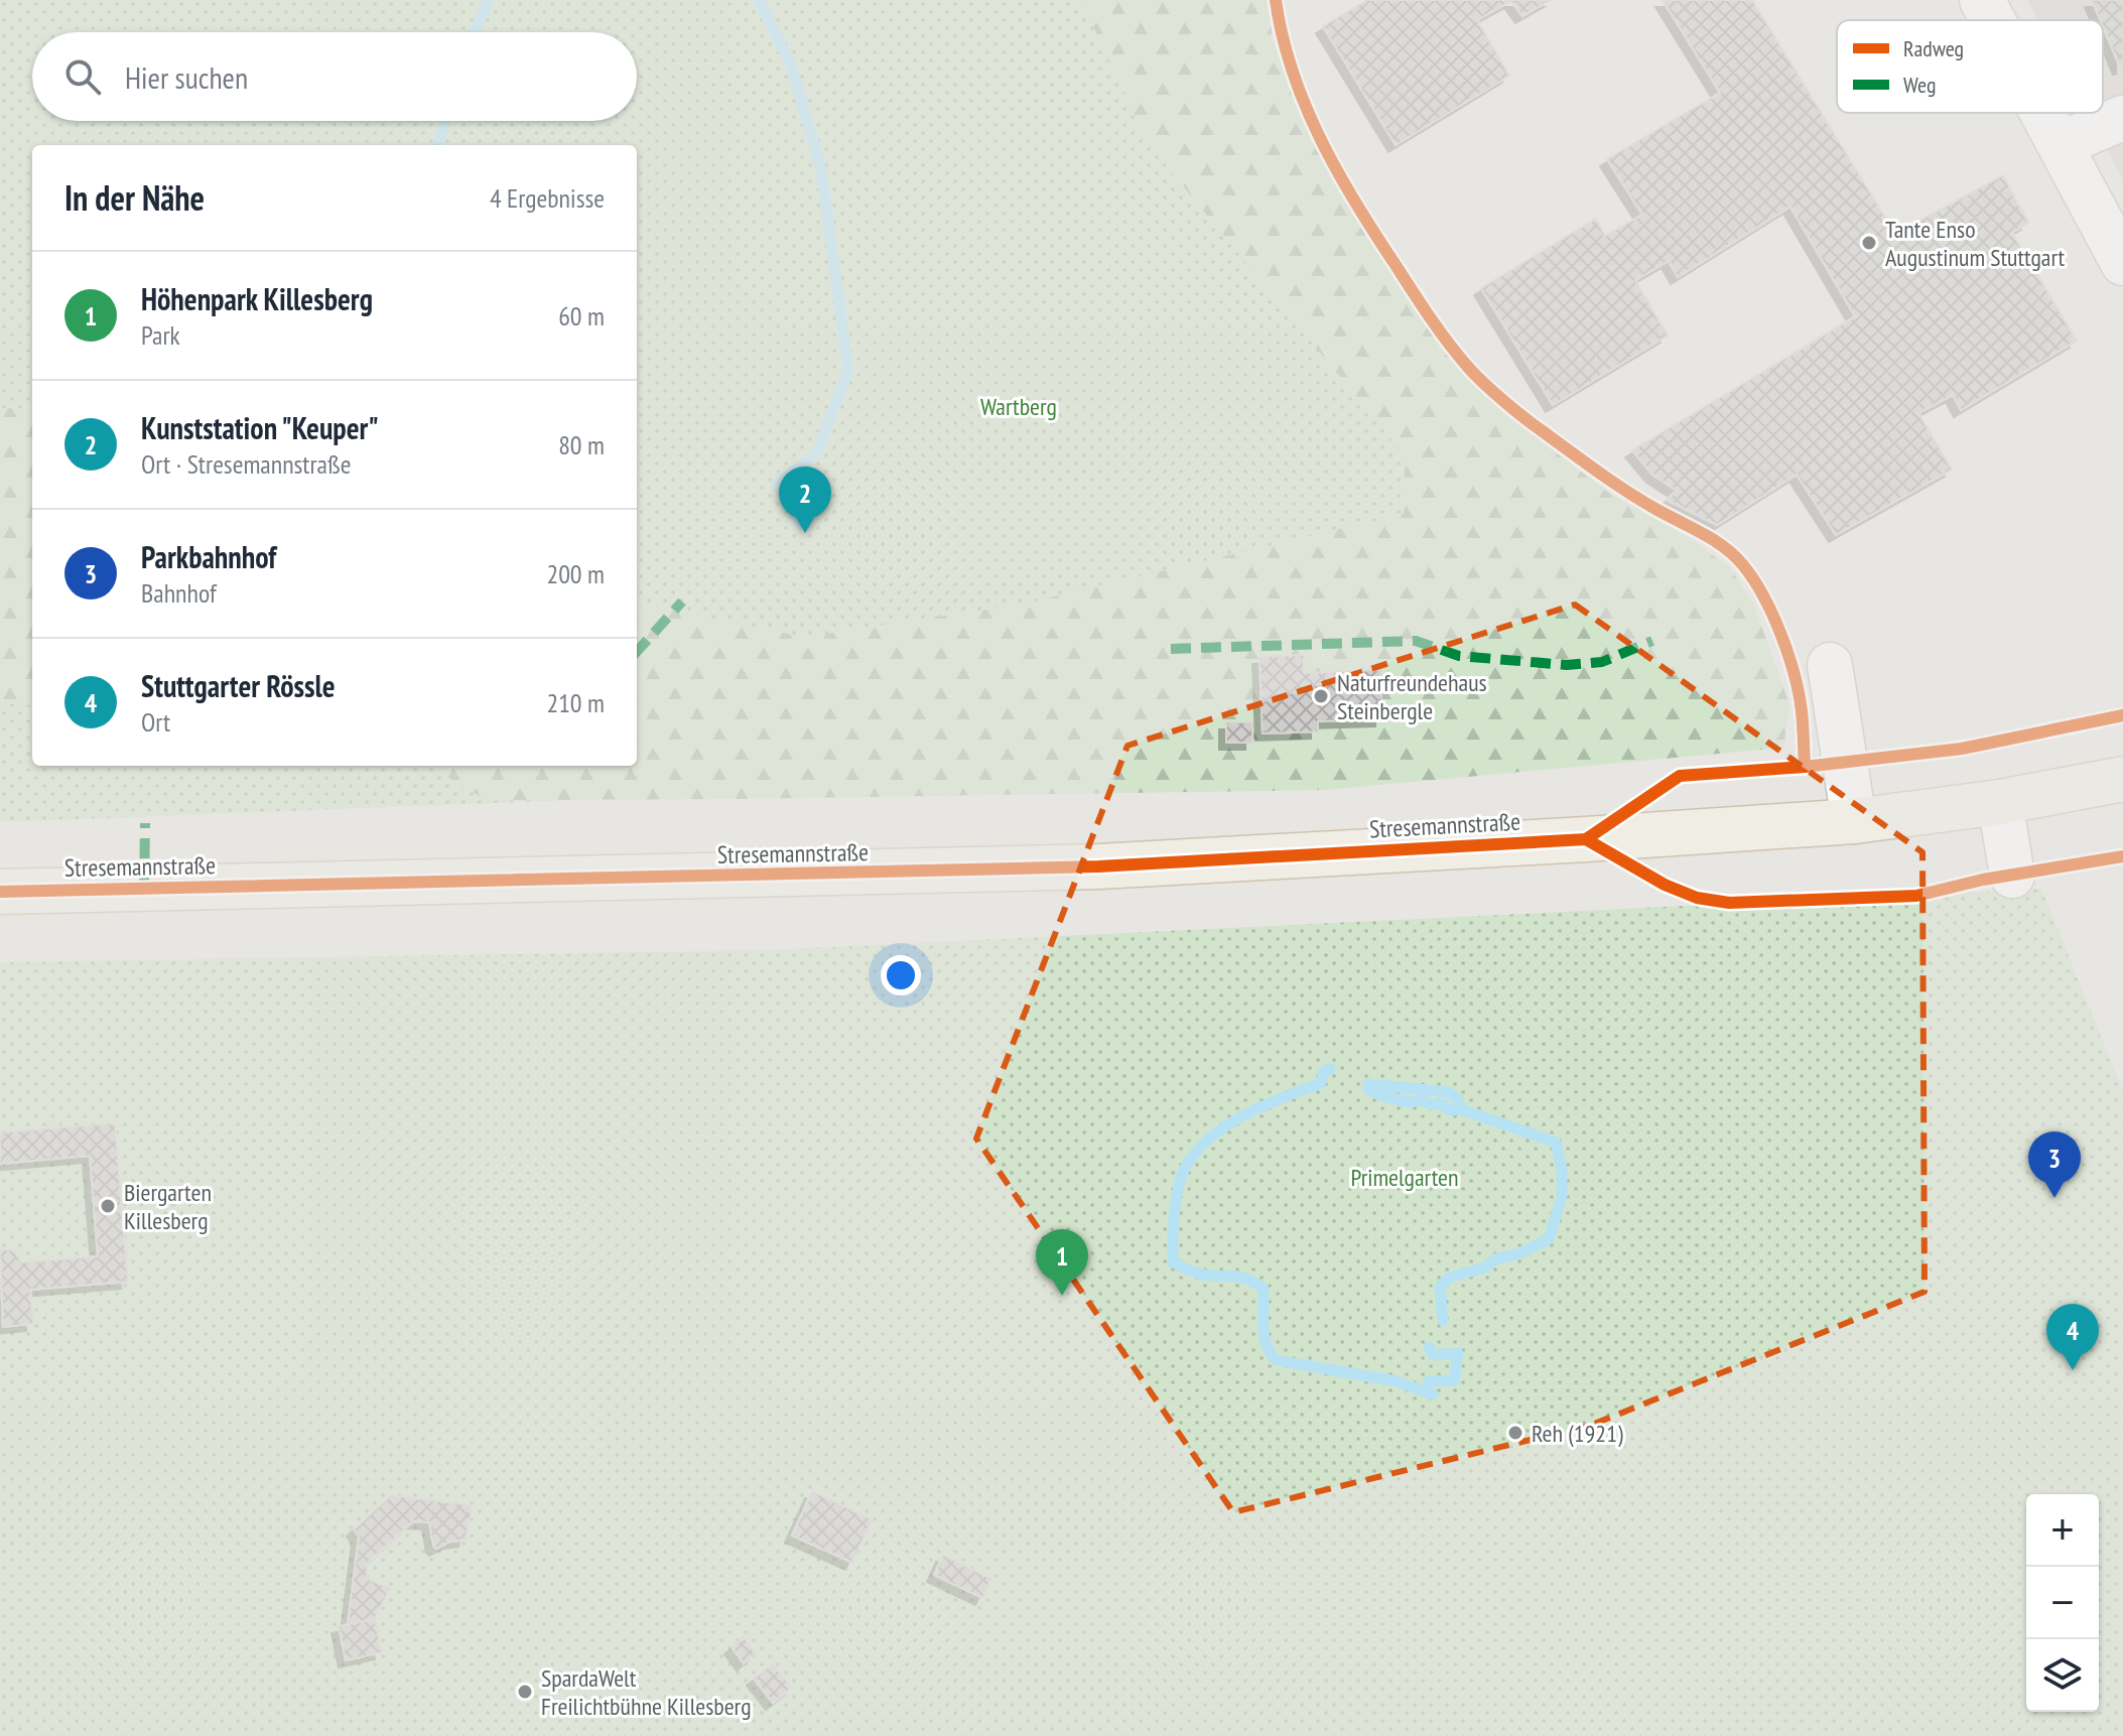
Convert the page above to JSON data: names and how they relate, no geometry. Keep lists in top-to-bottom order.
{
  "streets": {
    "main road": ["Stresemannstraße"]
  },
  "parks": ["Wartberg", "Primelgarten"],
  "places": [
    "Tante Enso Augustinum Stuttgart",
    "Naturfreundehaus Steinbergle",
    "Biergarten Killesberg",
    "Reh (1921)",
    "SpardaWelt Freilichtbühne Killesberg"
  ],
  "legend": ["Radweg", "Weg"],
  "page": {
    "search": "Hier suchen",
    "heading": ["In der Nähe", "4 Ergebnisse"],
    "list": [
      {
        "mark": "1",
        "name": "Höhenpark Killesberg",
        "note": "Park",
        "value": "60 m"
      },
      {
        "mark": "2",
        "name": "Kunststation \"Keuper\"",
        "note": "Ort · Stresemannstraße",
        "value": "80 m"
      },
      {
        "mark": "3",
        "name": "Parkbahnhof",
        "note": "Bahnhof",
        "value": "200 m"
      },
      {
        "mark": "4",
        "name": "Stuttgarter Rössle",
        "note": "Ort",
        "value": "210 m"
      }
    ],
    "pins": [
      "2",
      "3",
      "1",
      "4"
    ],
    "map_buttons": ["+", "−"]
  }
}
